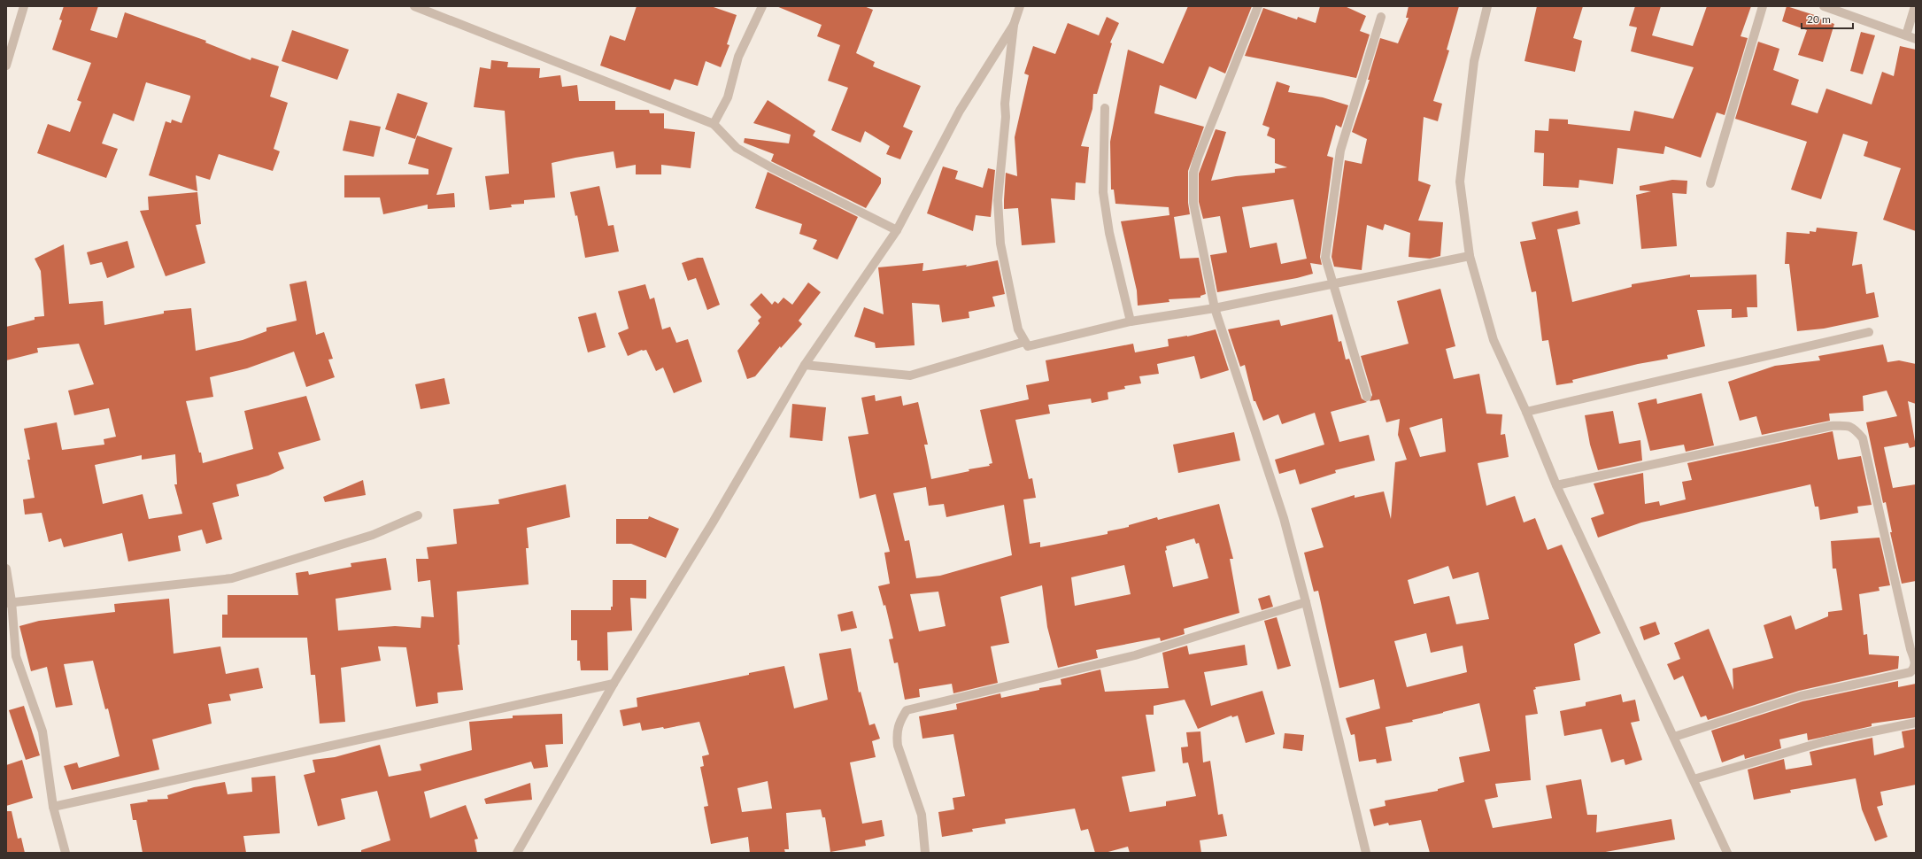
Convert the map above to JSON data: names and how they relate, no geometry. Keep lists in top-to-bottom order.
{
  "scale_bar": "20 m"
}
